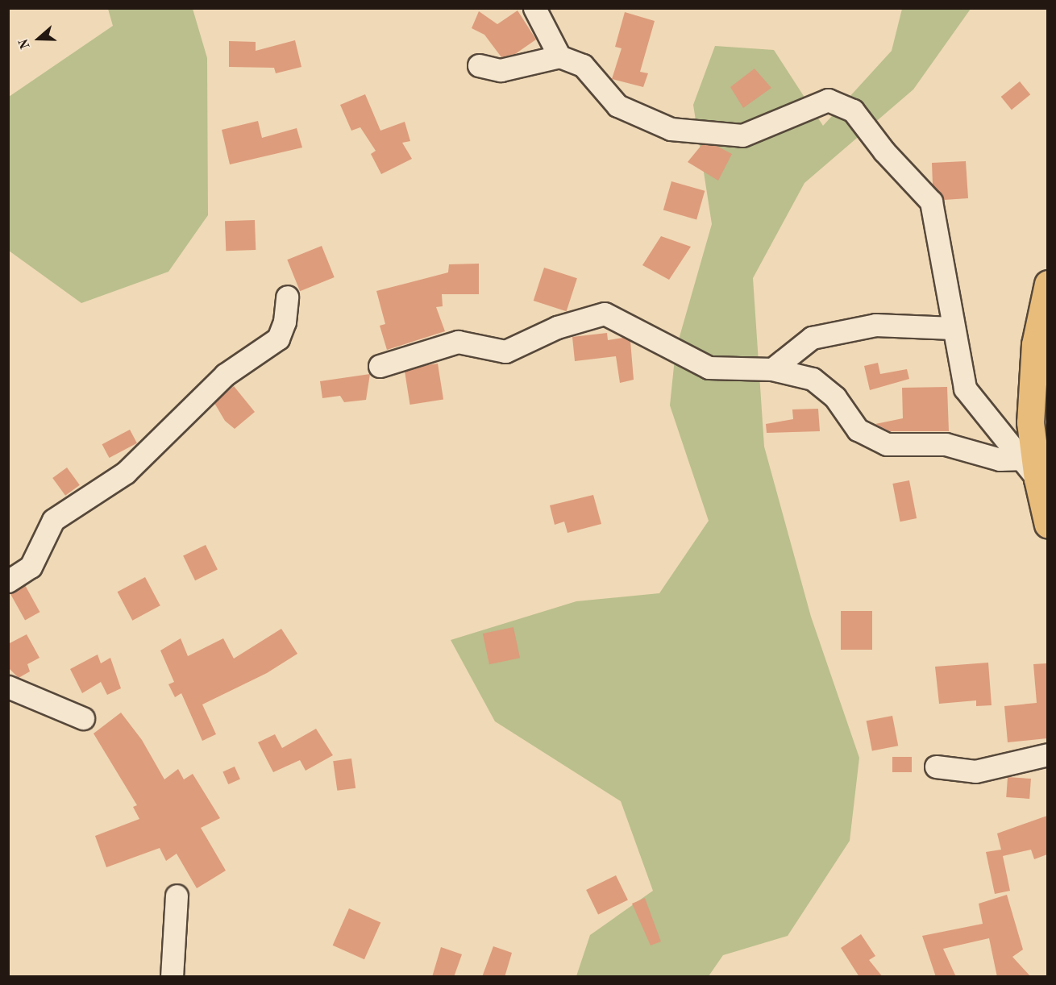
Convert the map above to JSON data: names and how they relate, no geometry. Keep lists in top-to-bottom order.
{
  "north": "left"
}
